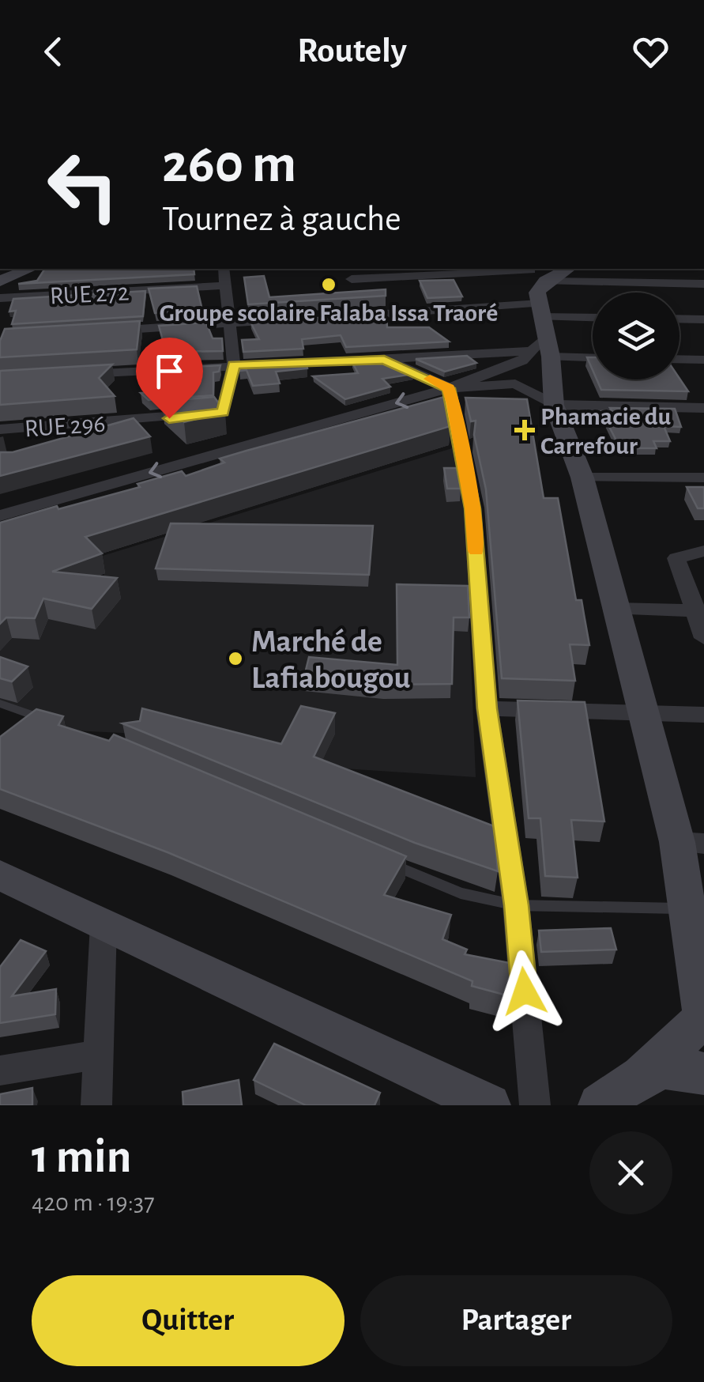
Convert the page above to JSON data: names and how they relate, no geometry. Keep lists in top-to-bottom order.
{
  "streets": {
    "street": ["RUE 272", "RUE 296"]
  },
  "places": {
    "other": ["Groupe scolaire Falaba Issa Traoré", "Marché de Lafiabougou"],
    "health": ["Phamacie du Carrefour"]
  },
  "page": {
    "header": "Routely",
    "turn": ["260 m", "Tournez à gauche"],
    "heading": ["1 min", "420 m · 19:37"],
    "buttons": ["Quitter", "Partager"]
  }
}
